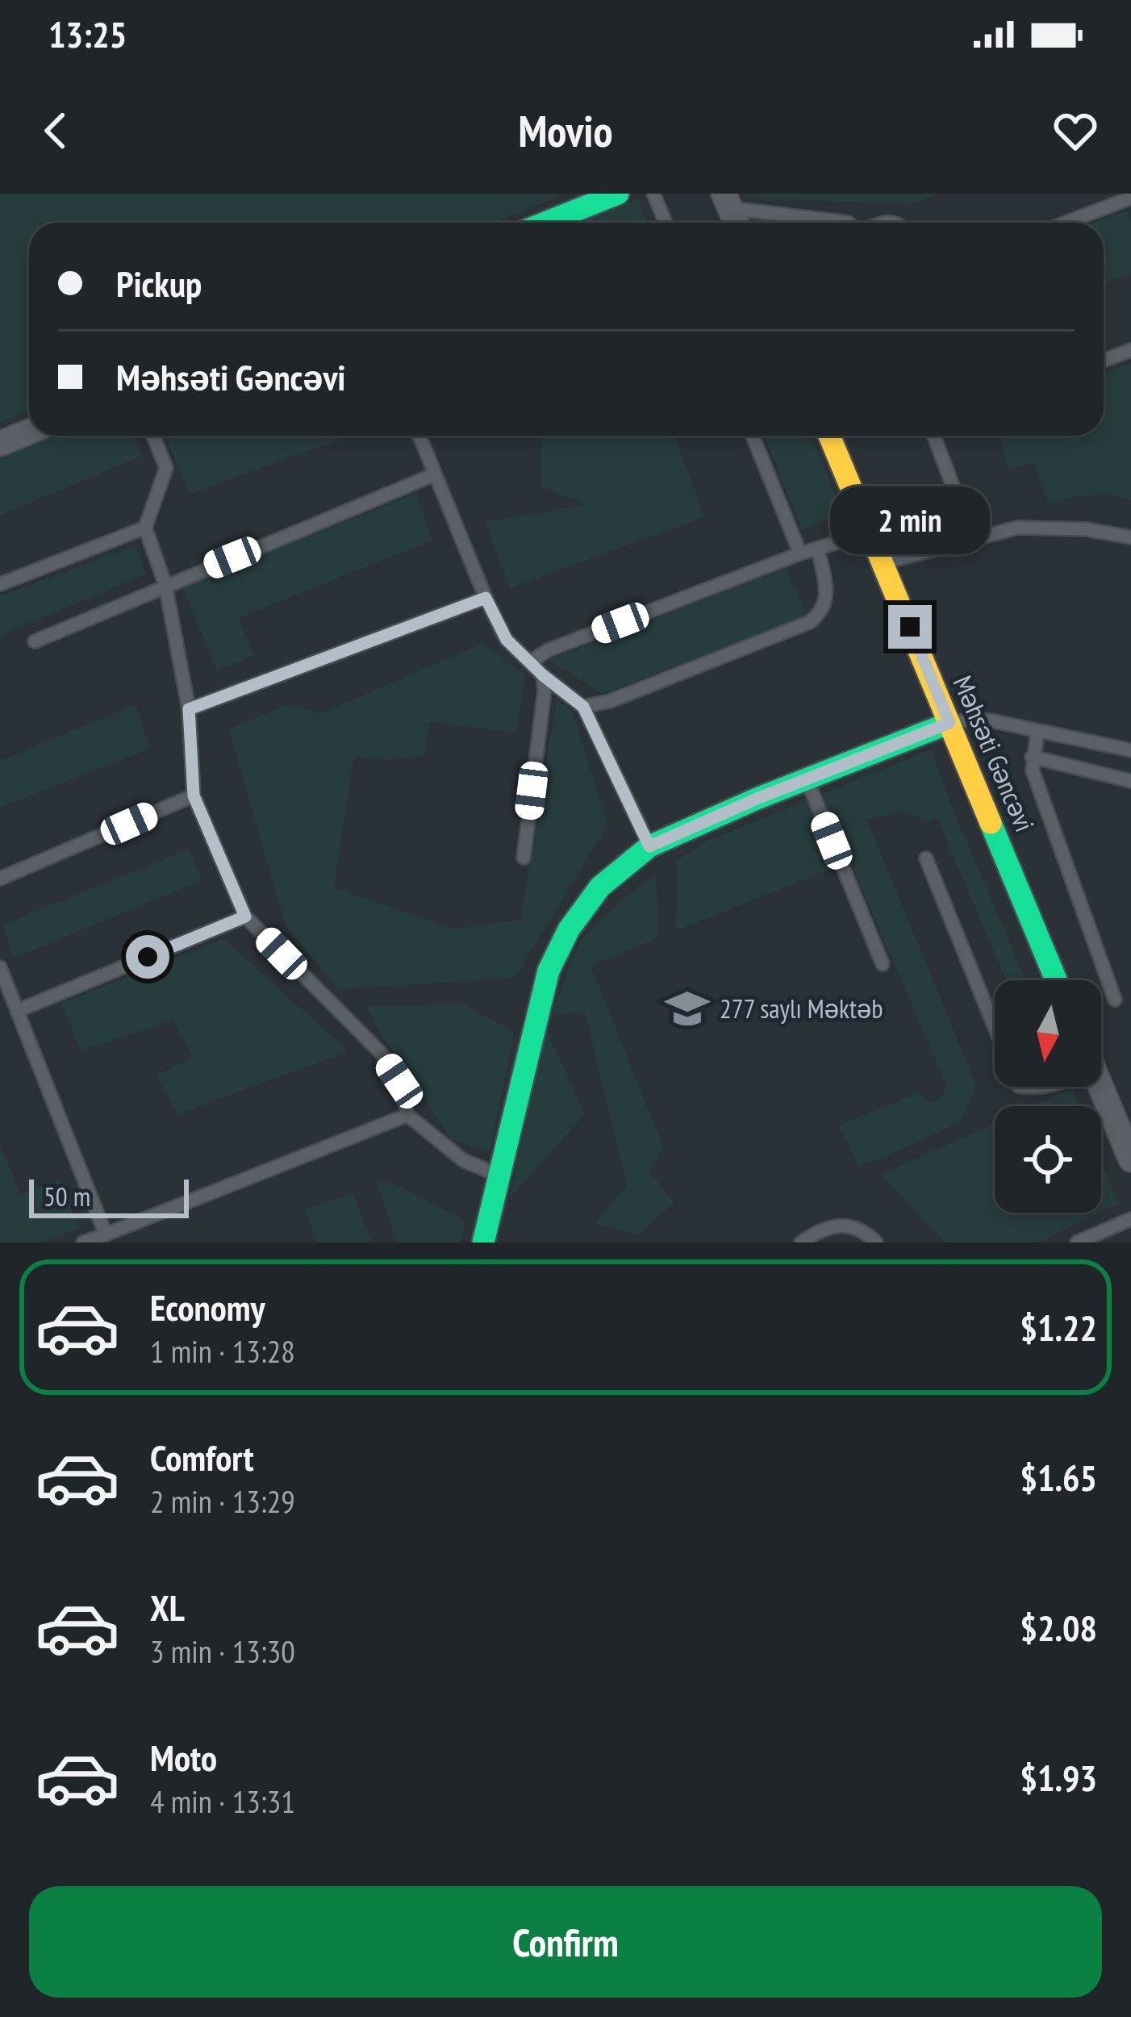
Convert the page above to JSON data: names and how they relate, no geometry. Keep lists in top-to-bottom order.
{
  "streets": {
    "street": ["Məhsəti Gəncəvi"]
  },
  "places": {
    "school or university": ["277 saylı Məktəb"]
  },
  "scale_bar": "50 m",
  "north": "bottom",
  "page": {
    "status": "13:25",
    "header": "Movio",
    "banner": ["Pickup", "Məhsəti Gəncəvi"],
    "bubble": "2 min",
    "scale": "50 m",
    "list": [
      {
        "name": "Economy",
        "note": "1 min · 13:28",
        "value": "$1.22"
      },
      {
        "name": "Comfort",
        "note": "2 min · 13:29",
        "value": "$1.65"
      },
      {
        "name": "XL",
        "note": "3 min · 13:30",
        "value": "$2.08"
      },
      {
        "name": "Moto",
        "note": "4 min · 13:31",
        "value": "$1.93"
      }
    ],
    "buttons": "Confirm"
  }
}
